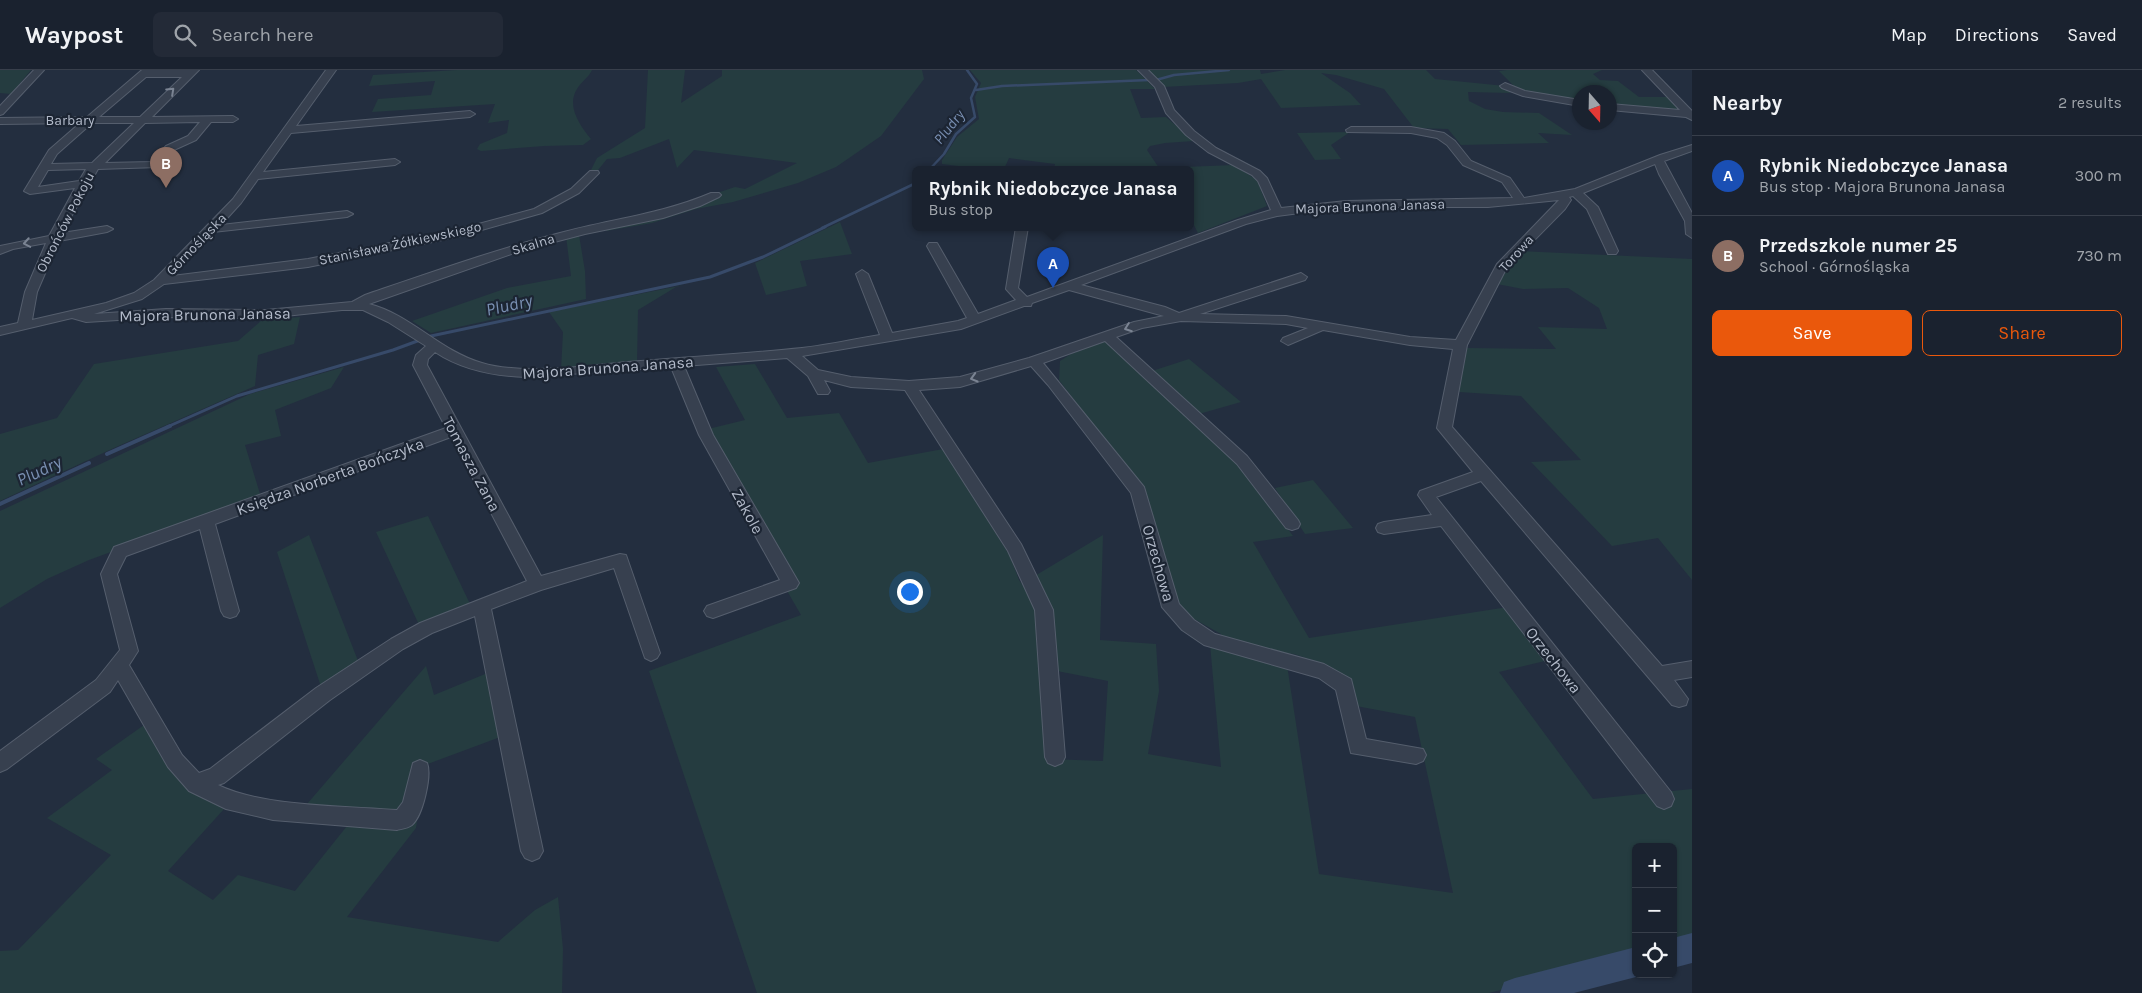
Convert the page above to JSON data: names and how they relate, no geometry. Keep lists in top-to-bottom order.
{
  "streets": {
    "street": [
      "Barbary",
      "Majora Brunona Janasa",
      "Obrońców Pokoju",
      "Stanisława Żółkiewskiego",
      "Górnośląska",
      "Skalna",
      "Torowa",
      "Tomasza Zana",
      "Księdza Norberta Bończyka",
      "Zakole",
      "Orzechowa"
    ]
  },
  "crossings": [
    ["Barbary", "Obrońców Pokoju"],
    ["Majora Brunona Janasa", "Górnośląska"],
    ["Majora Brunona Janasa", "Skalna"],
    ["Majora Brunona Janasa", "Torowa"],
    ["Majora Brunona Janasa", "Tomasza Zana"],
    ["Majora Brunona Janasa", "Zakole"],
    ["Obrońców Pokoju", "Górnośląska"],
    ["Stanisława Żółkiewskiego", "Górnośląska"],
    ["Tomasza Zana", "Księdza Norberta Bończyka"]
  ],
  "water": ["Pludry"],
  "north": "bottom",
  "page": {
    "header": "Waypost",
    "search": "Search here",
    "nav": ["Map", "Directions", "Saved"],
    "heading": ["Nearby", "2 results"],
    "list": [
      {
        "mark": "A",
        "name": "Rybnik Niedobczyce Janasa",
        "note": "Bus stop · Majora Brunona Janasa",
        "value": "300 m"
      },
      {
        "mark": "B",
        "name": "Przedszkole numer 25",
        "note": "School · Górnośląska",
        "value": "730 m"
      }
    ],
    "pins": ["B", "A"],
    "popup": ["Rybnik Niedobczyce Janasa", "Bus stop"],
    "buttons": ["Save", "Share"],
    "map_buttons": ["+", "−"]
  }
}
